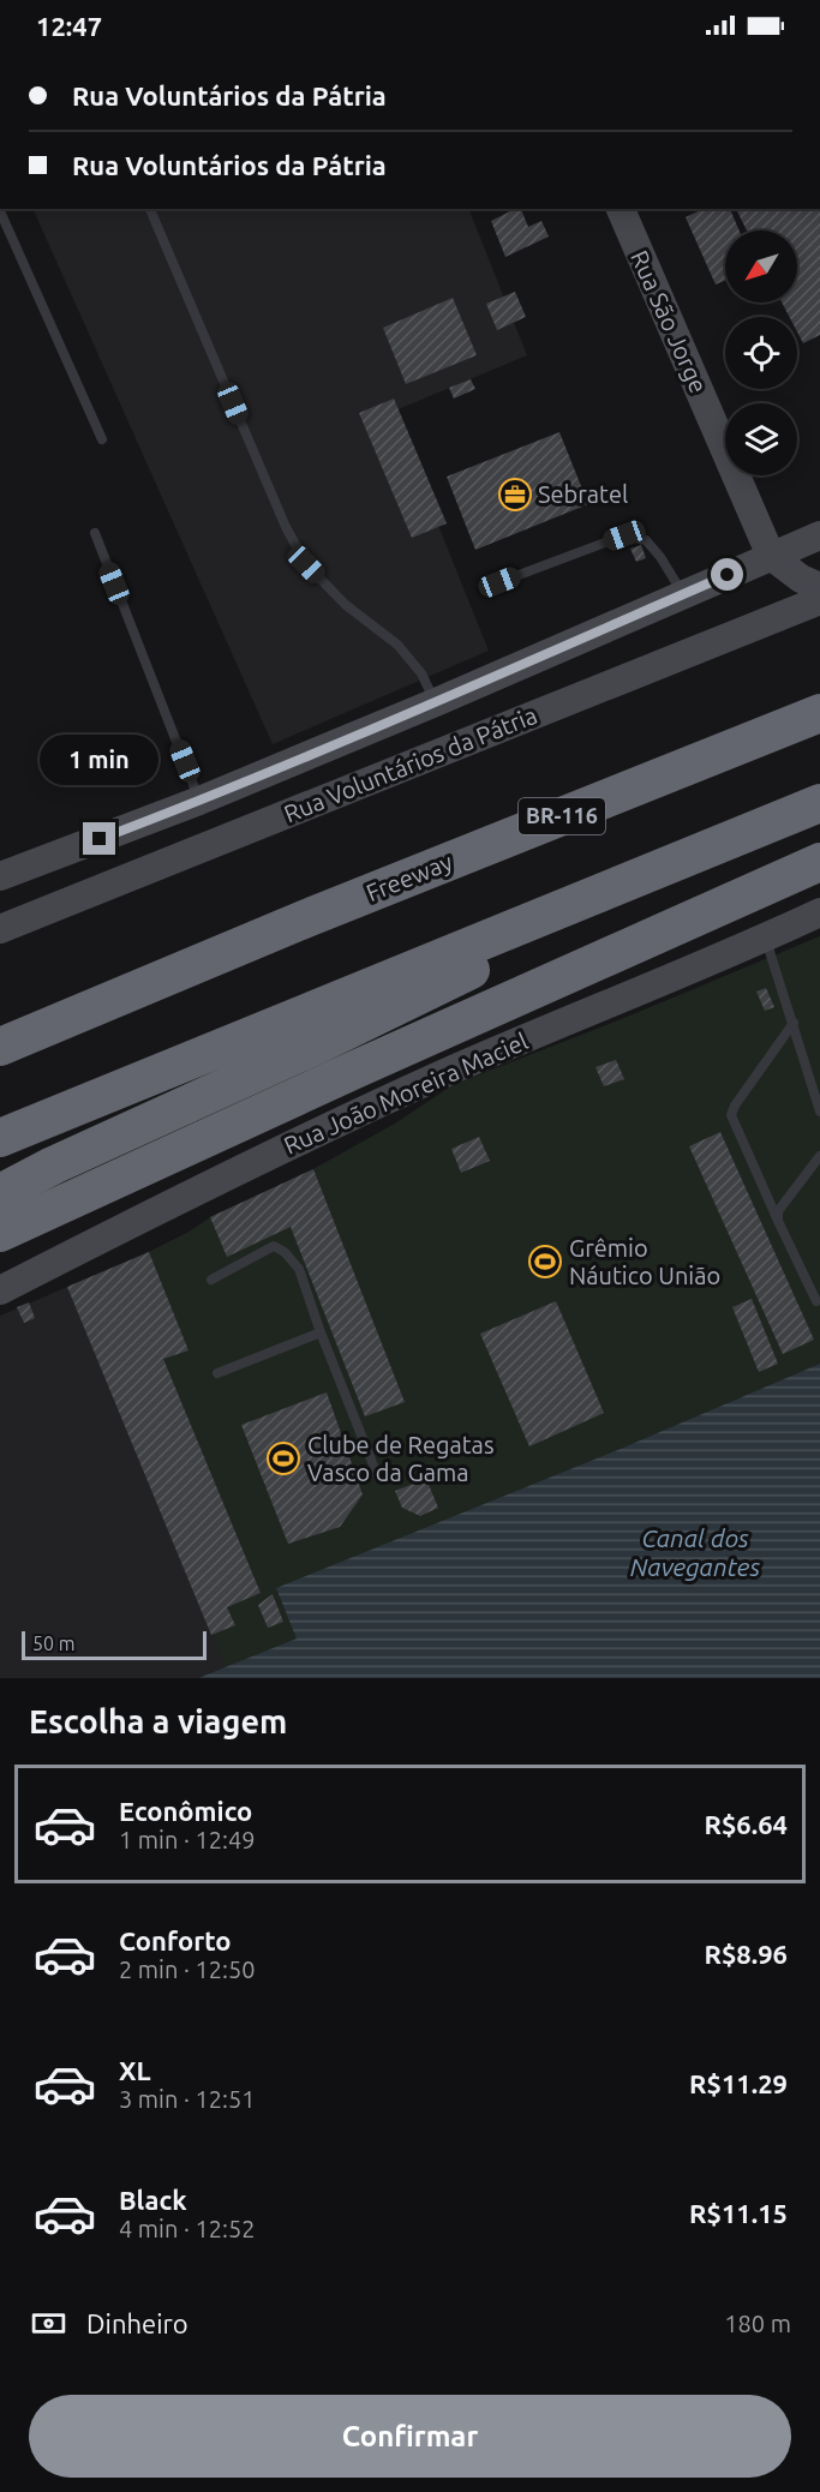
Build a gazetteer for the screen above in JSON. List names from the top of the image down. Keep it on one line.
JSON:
{"streets":{"highway":["BR-116","Freeway"],"main road":["Rua São Jorge","Rua Voluntários da Pátria","Rua João Moreira Maciel"]},"crossings":[["Rua São Jorge","Rua Voluntários da Pátria"]],"water":["Canal dos Navegantes"],"places":{"office":["Sebratel"],"sports":["Grêmio Náutico União","Clube de Regatas Vasco da Gama"]},"scale_bar":"50 m","north":"bottom left","page":{"status":"12:47","banner":["Rua Voluntários da Pátria","Rua Voluntários da Pátria"],"bubble":"1 min","scale":"50 m","heading":"Escolha a viagem","list":[{"name":"Econômico","note":"1 min · 12:49","value":"R$6.64"},{"name":"Conforto","note":"2 min · 12:50","value":"R$8.96"},{"name":"XL","note":"3 min · 12:51","value":"R$11.29"},{"name":"Black","note":"4 min · 12:52","value":"R$11.15"}],"pay":["Dinheiro","180 m"],"buttons":"Confirmar"}}
